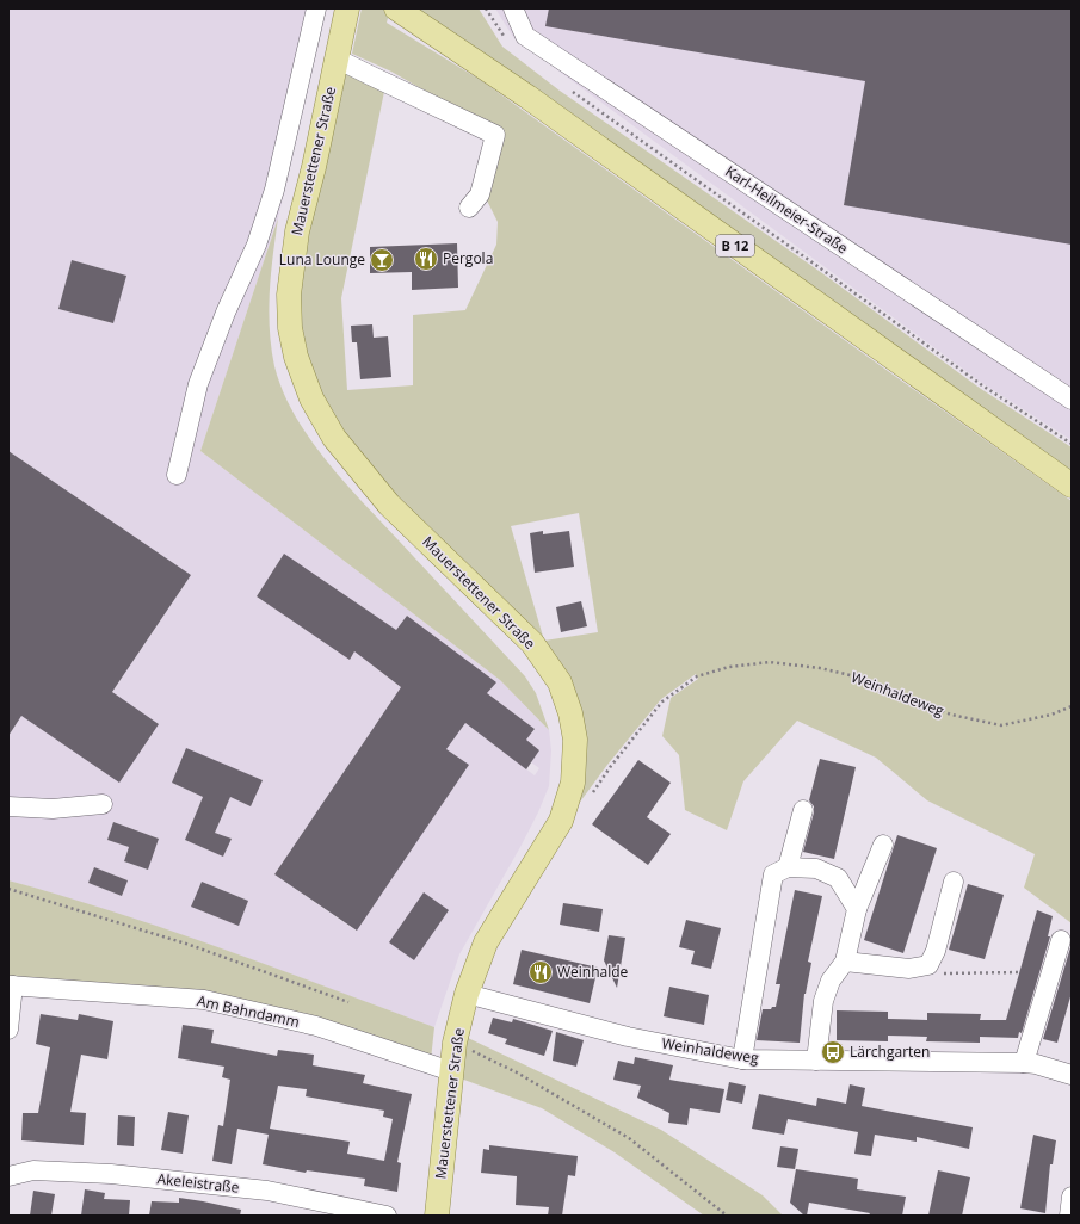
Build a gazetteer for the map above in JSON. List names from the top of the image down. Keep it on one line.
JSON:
{"streets":{"main road":["Mauerstettener Straße","B 12"],"street":["Karl-Heilmeier-Straße","Weinhaldeweg","Am Bahndamm","Akeleistraße"]},"crossings":[["Mauerstettener Straße","Weinhaldeweg"],["Mauerstettener Straße","Am Bahndamm"]],"places":{"restaurant":["Pergola","Weinhalde"],"bar":["Luna Lounge"],"bus stop":["Lärchgarten"]}}
